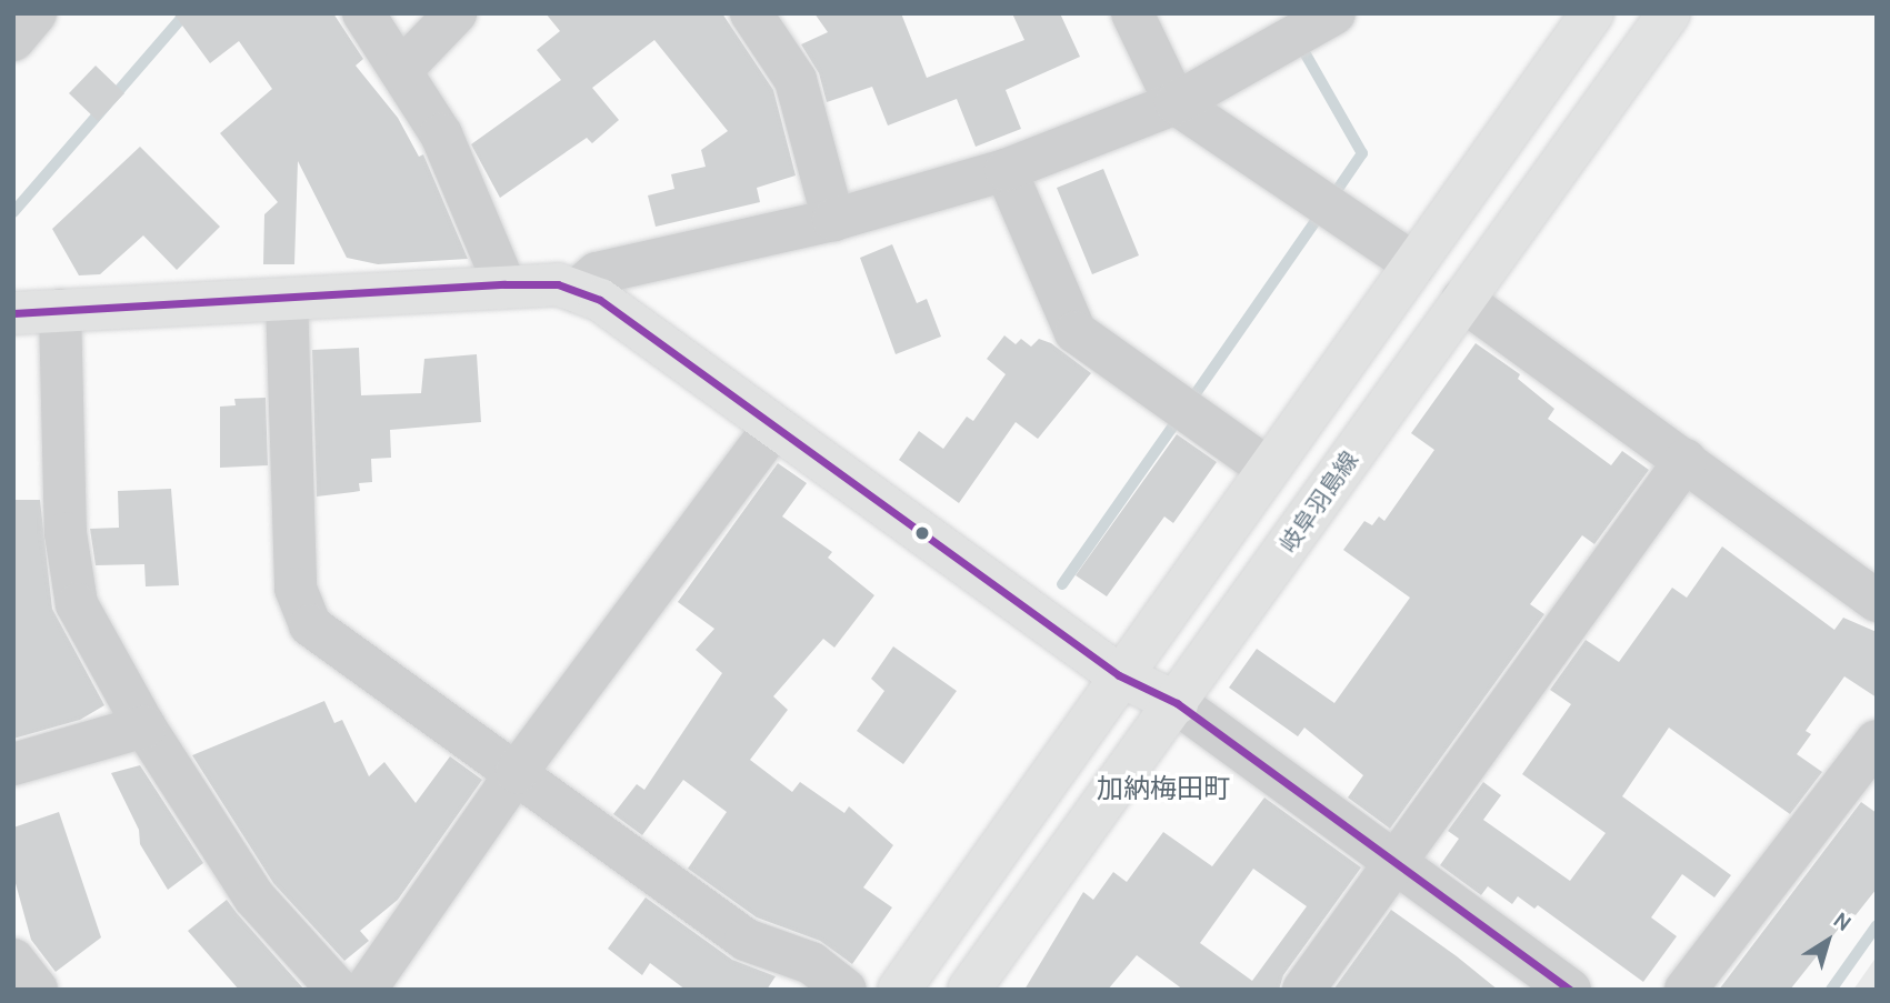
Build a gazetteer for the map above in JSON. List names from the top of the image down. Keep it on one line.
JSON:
{"streets":{"main road":["岐阜羽島線"]},"districts":["加納梅田町"],"north":"top right"}
